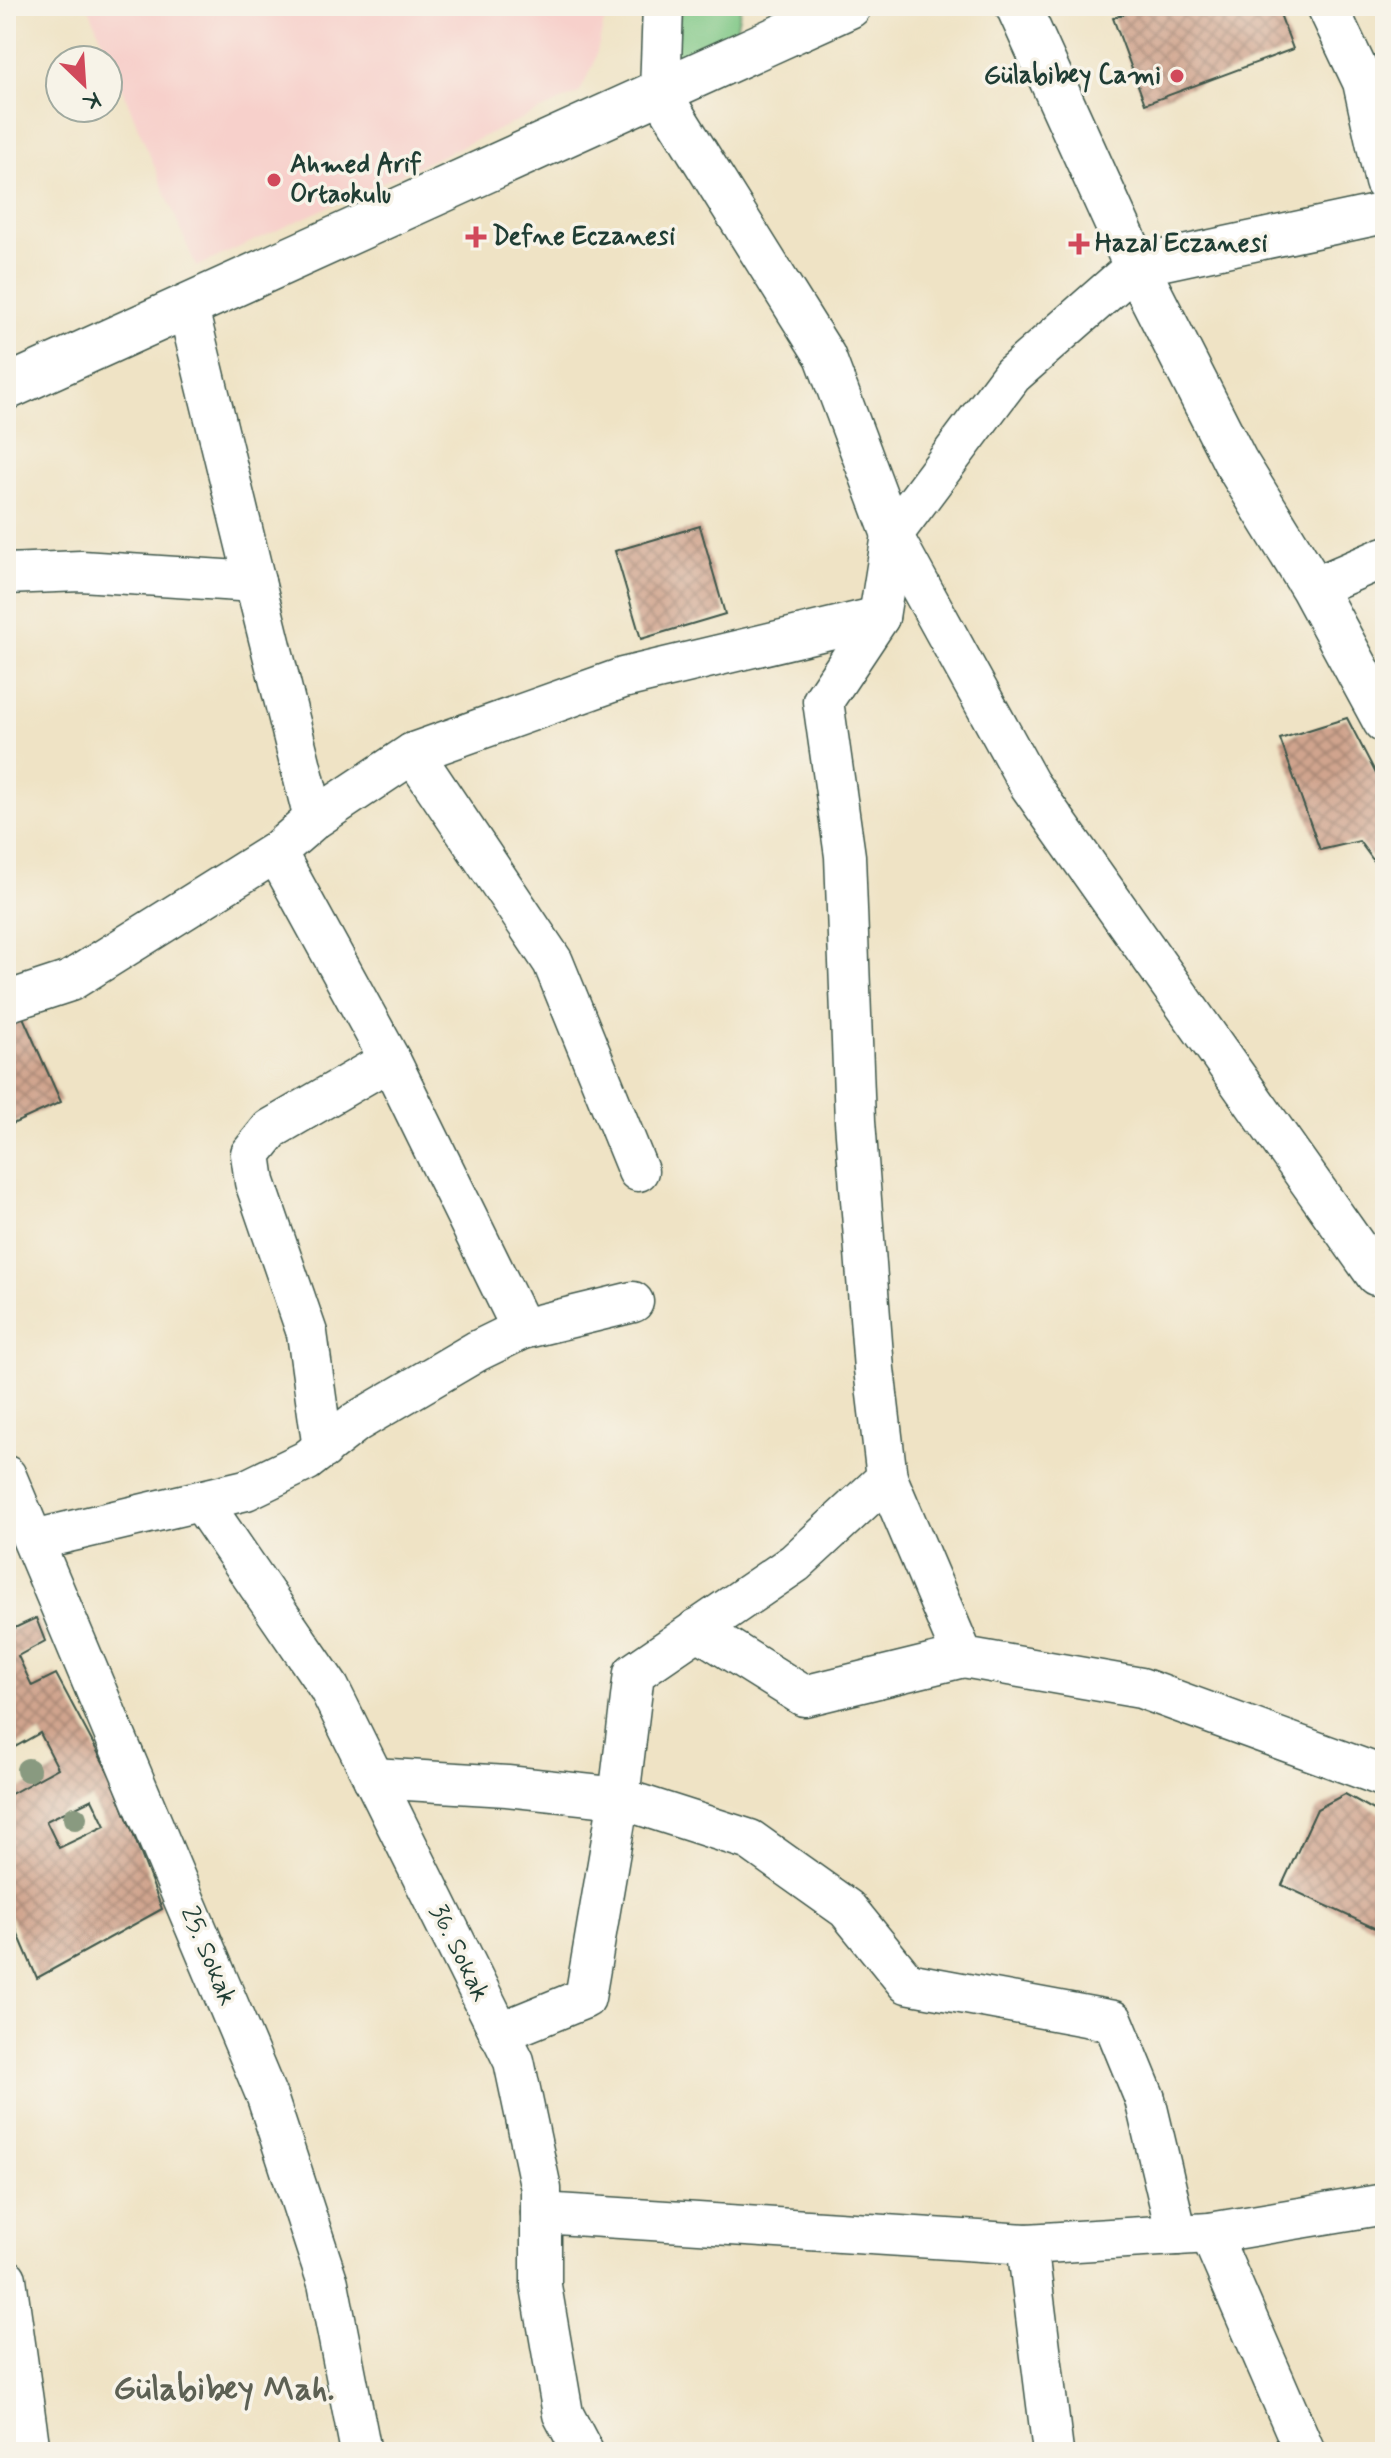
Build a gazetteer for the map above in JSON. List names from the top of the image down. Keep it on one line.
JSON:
{"streets":{"street":["36. Sokak","25. Sokak"]},"districts":["Gülabibey Mah."],"places":{"other":["Gülabibey Cami","Ahmed Arif Ortaokulu"],"health":["Defne Eczanesi","Hazal Eczanesi"]},"north":"bottom right"}
